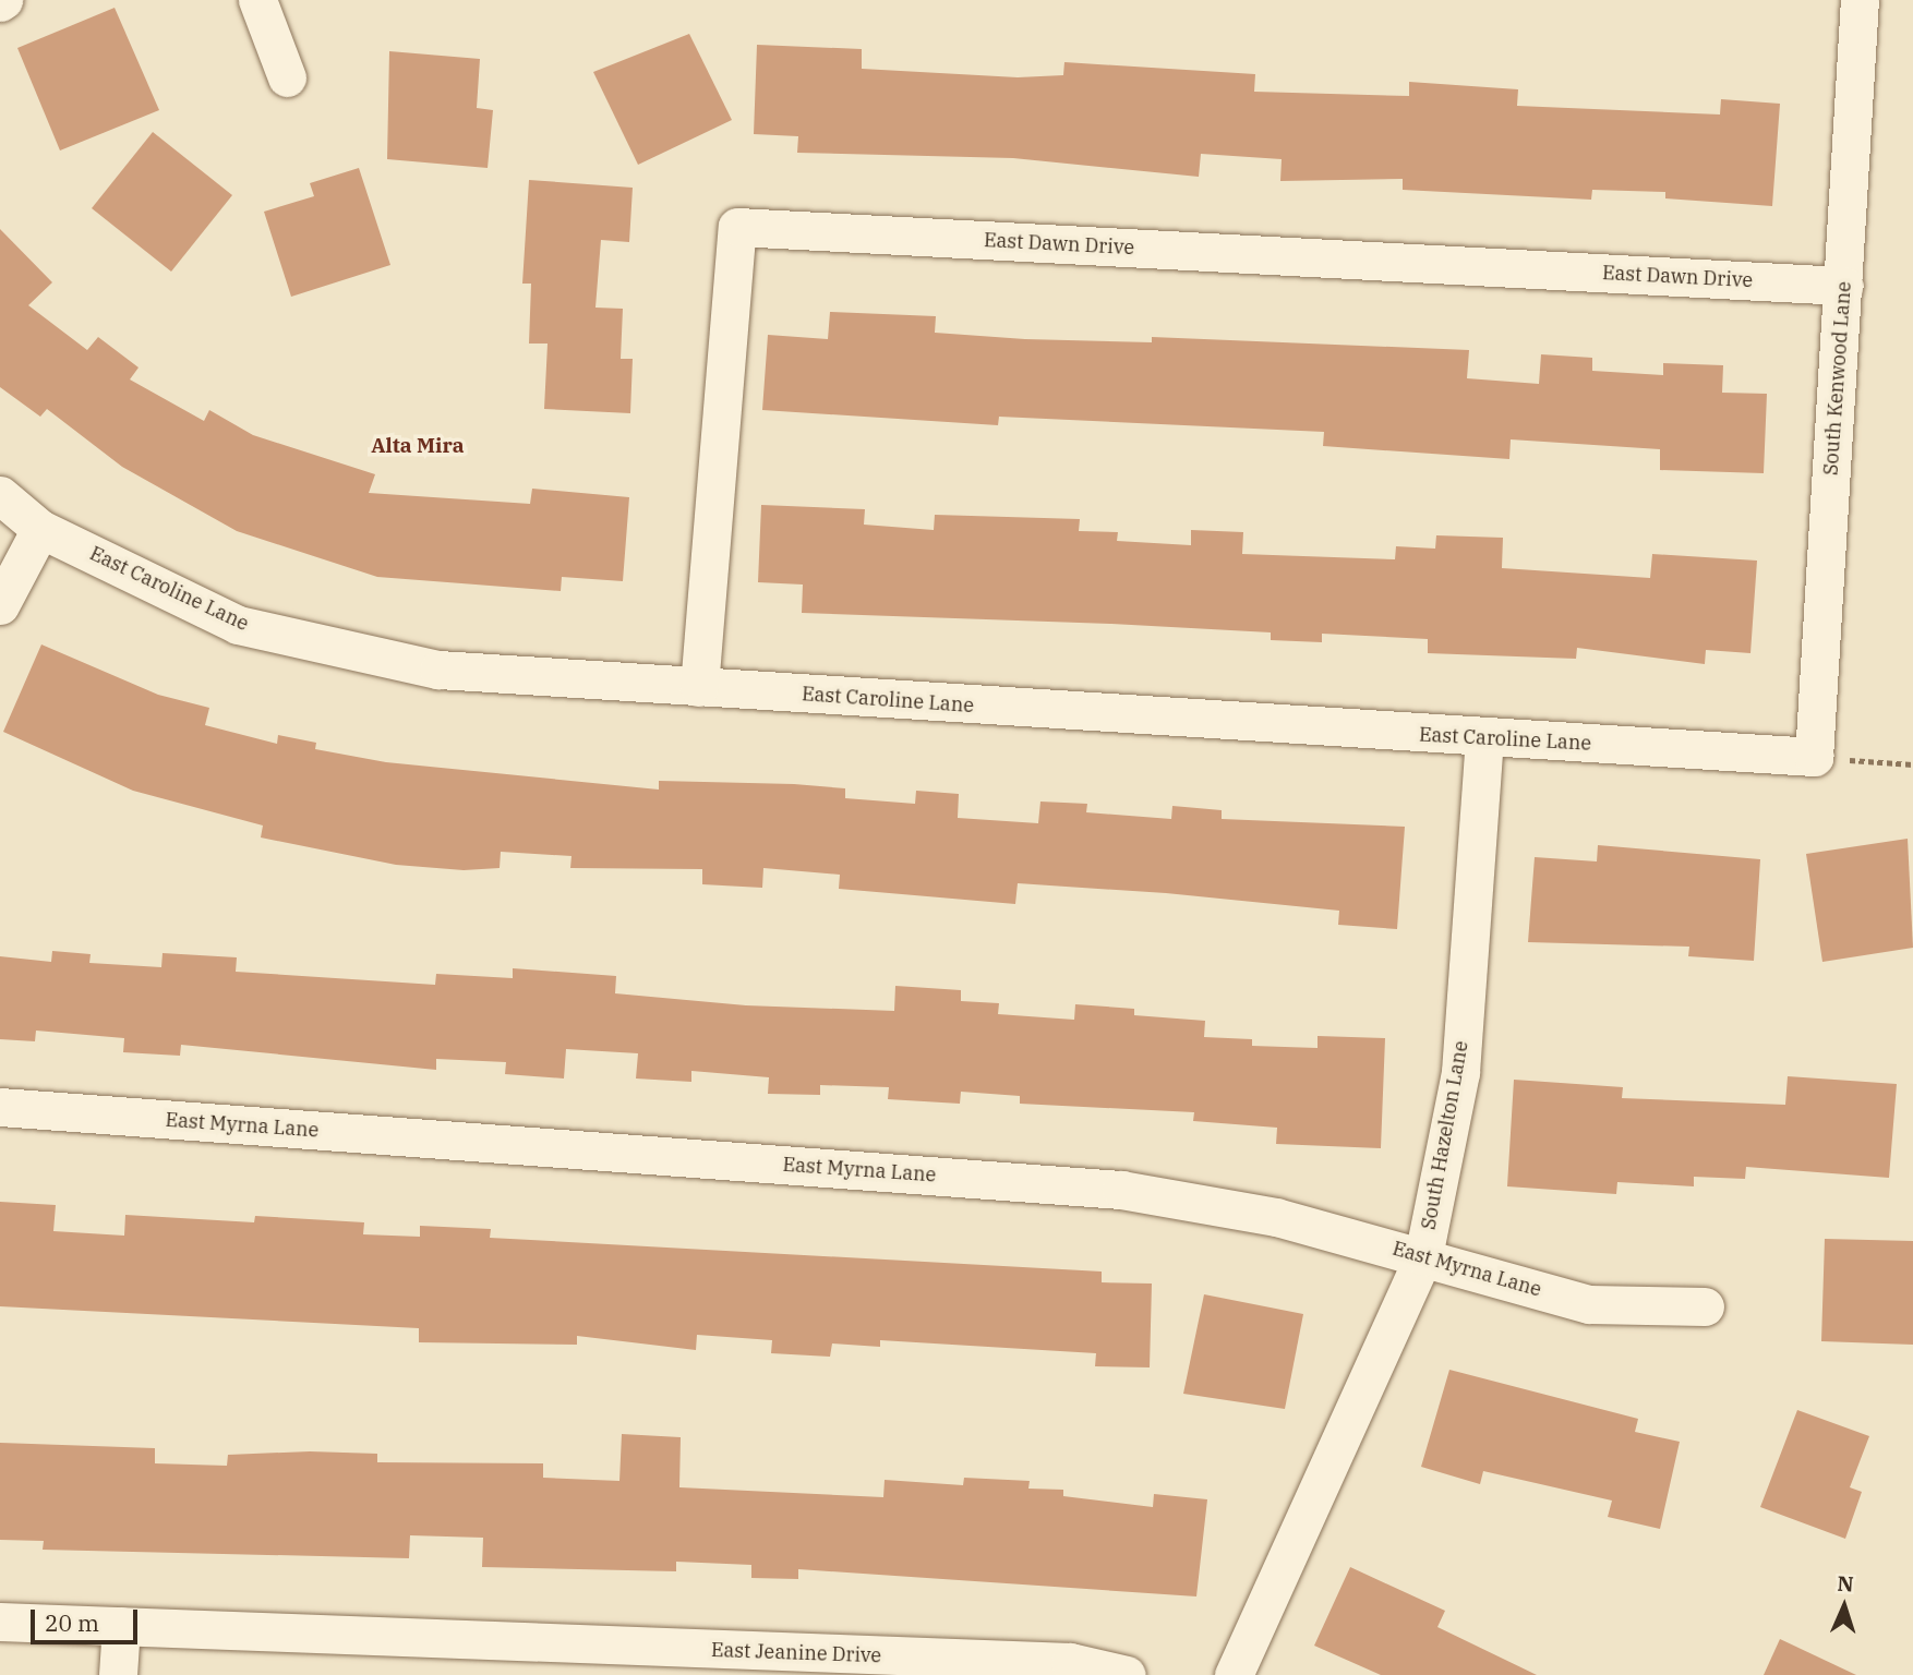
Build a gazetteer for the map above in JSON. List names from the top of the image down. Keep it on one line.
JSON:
{"streets":{"street":["East Dawn Drive","South Kenwood Lane","East Caroline Lane","East Myrna Lane","South Hazelton Lane","East Jeanine Drive"]},"crossings":[["East Dawn Drive","South Kenwood Lane"],["East Dawn Drive","East Caroline Lane"],["South Kenwood Lane","East Caroline Lane"],["East Caroline Lane","South Hazelton Lane"],["East Myrna Lane","South Hazelton Lane"]],"districts":["Alta Mira"],"scale_bar":"20 m","north":"top"}
